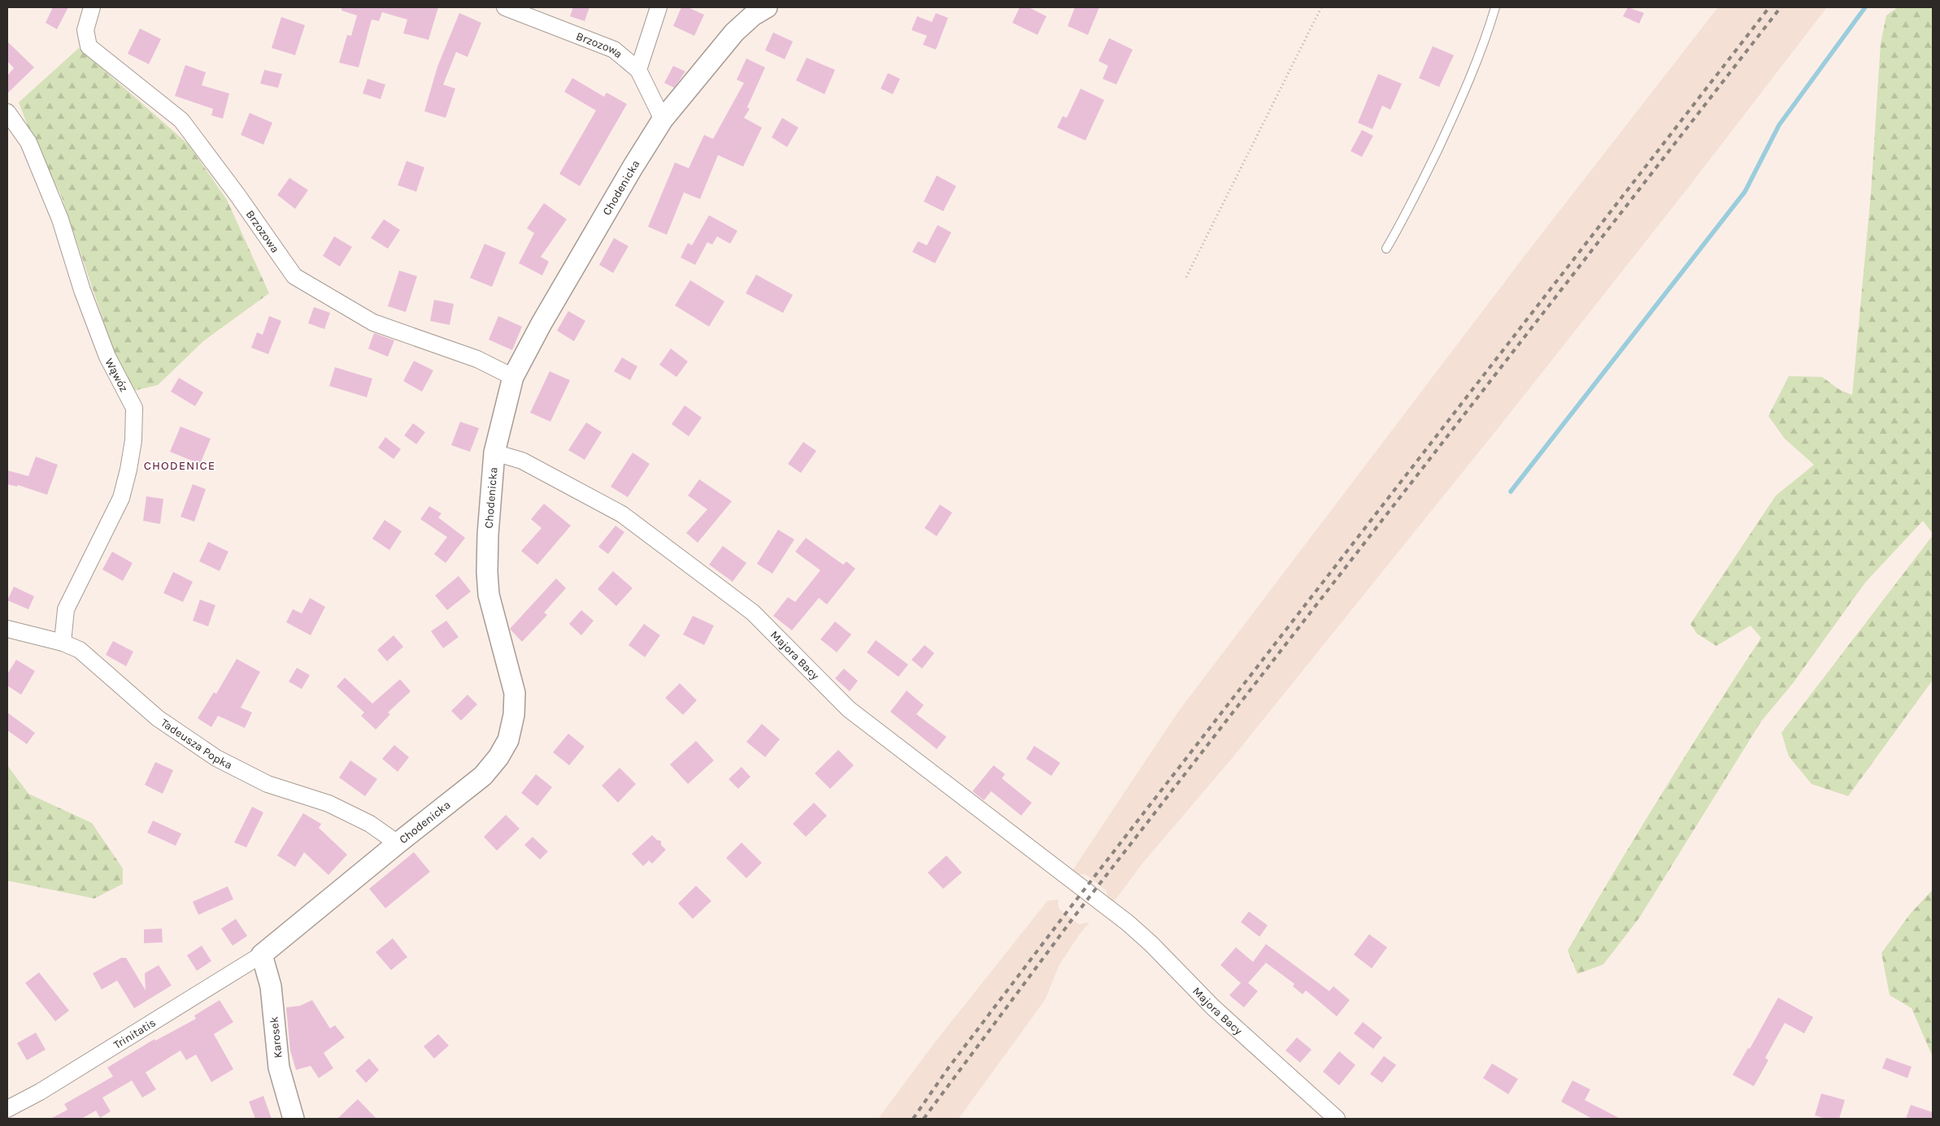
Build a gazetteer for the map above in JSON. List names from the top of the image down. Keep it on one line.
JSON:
{"streets":{"street":["Brzozowa","Chodenicka","Wąwóz","Majora Bacy","Tadeusza Popka","Trinitatis","Karosek"]},"crossings":[["Brzozowa","Chodenicka"],["Chodenicka","Majora Bacy"],["Chodenicka","Tadeusza Popka"],["Chodenicka","Trinitatis"],["Chodenicka","Karosek"],["Wąwóz","Tadeusza Popka"],["Trinitatis","Karosek"]],"districts":["CHODENICE"]}
